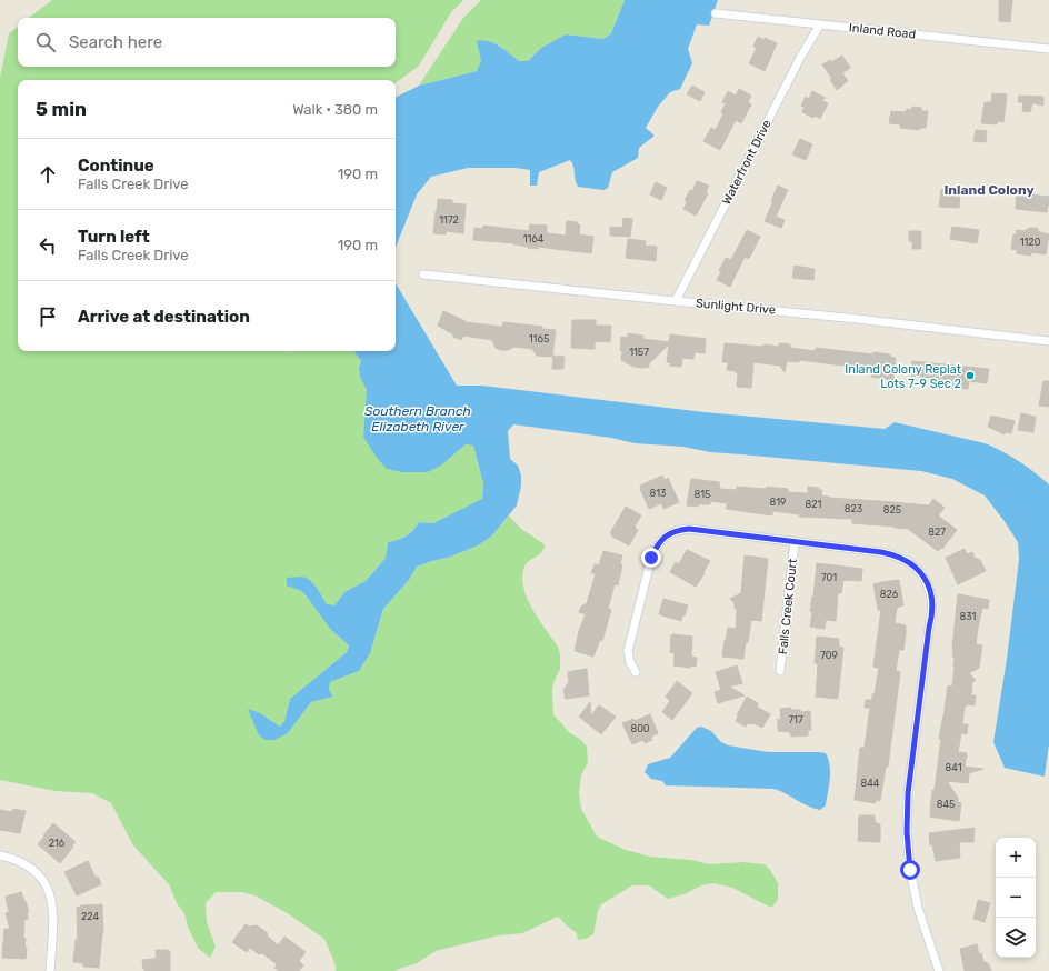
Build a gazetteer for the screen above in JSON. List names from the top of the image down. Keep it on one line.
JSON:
{"streets":{"street":["Inland Road","Waterfront Drive","Sunlight Drive","Falls Creek Court"]},"crossings":[["Inland Road","Waterfront Drive"],["Waterfront Drive","Sunlight Drive"]],"districts":["Inland Colony"],"water":["Southern Branch Elizabeth River"],"places":["Inland Colony Replat Lots 7-9 Sec 2"],"house_numbers":["1172","1164","1120","1165","1157","813","815","819","821","823","825","827","701","826","831","709","717","800","841","844","845","216","224"],"page":{"search":"Search here","heading":["5 min","Walk · 380 m"],"list":[["Continue","Falls Creek Drive","190 m"],["Turn left","Falls Creek Drive","190 m"],"Arrive at destination"],"map_buttons":["+","−"]}}
